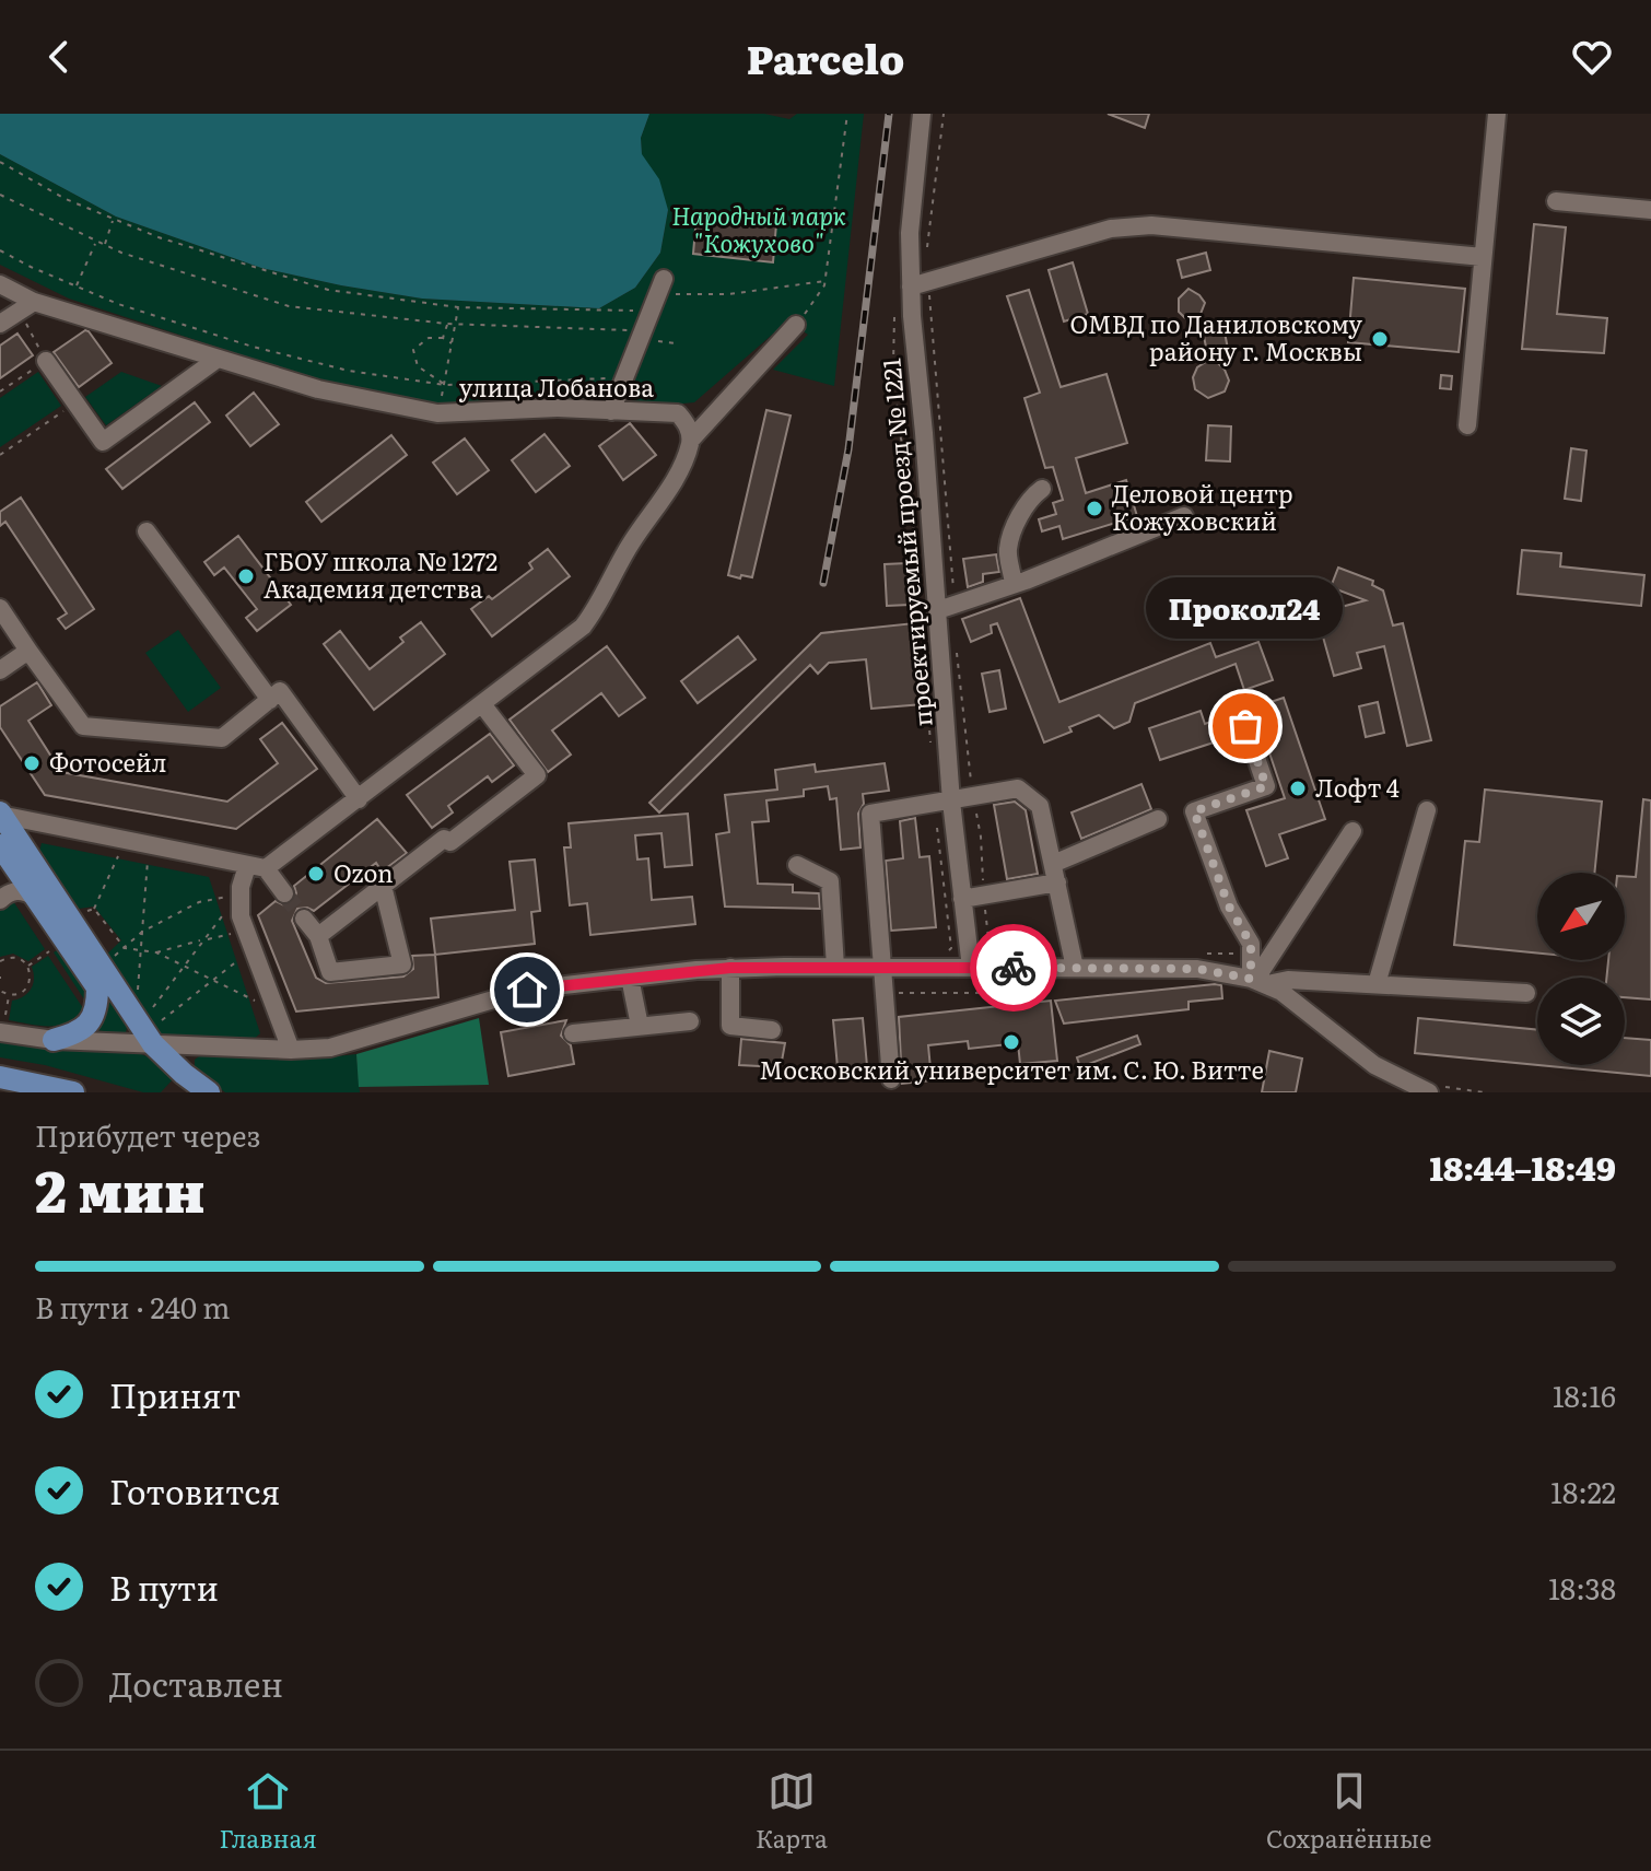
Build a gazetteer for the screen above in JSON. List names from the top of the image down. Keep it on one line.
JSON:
{"streets":{"street":["улица Лобанова","проектируемый проезд № 1221"]},"parks":["Народный парк \"Кожухово\""],"places":["ОМВД по Даниловскому району г. Москвы","Деловой центр Кожуховский","ГБОУ школа № 1272 Академия детства","Прокол24","Фотосейл","Лофт 4","Ozon","Московский университет им. С. Ю. Витте"],"north":"bottom left","page":{"header":"Parcelo","bubble":"Прокол24","heading":["2 мин","Прибудет через","18:44–18:49"],"bar":"В пути · 240 m","list":[["Принят","18:16"],["Готовится","18:22"],["В пути","18:38"],"Доставлен"],"tabs":["Главная","Карта","Сохранённые"]}}
